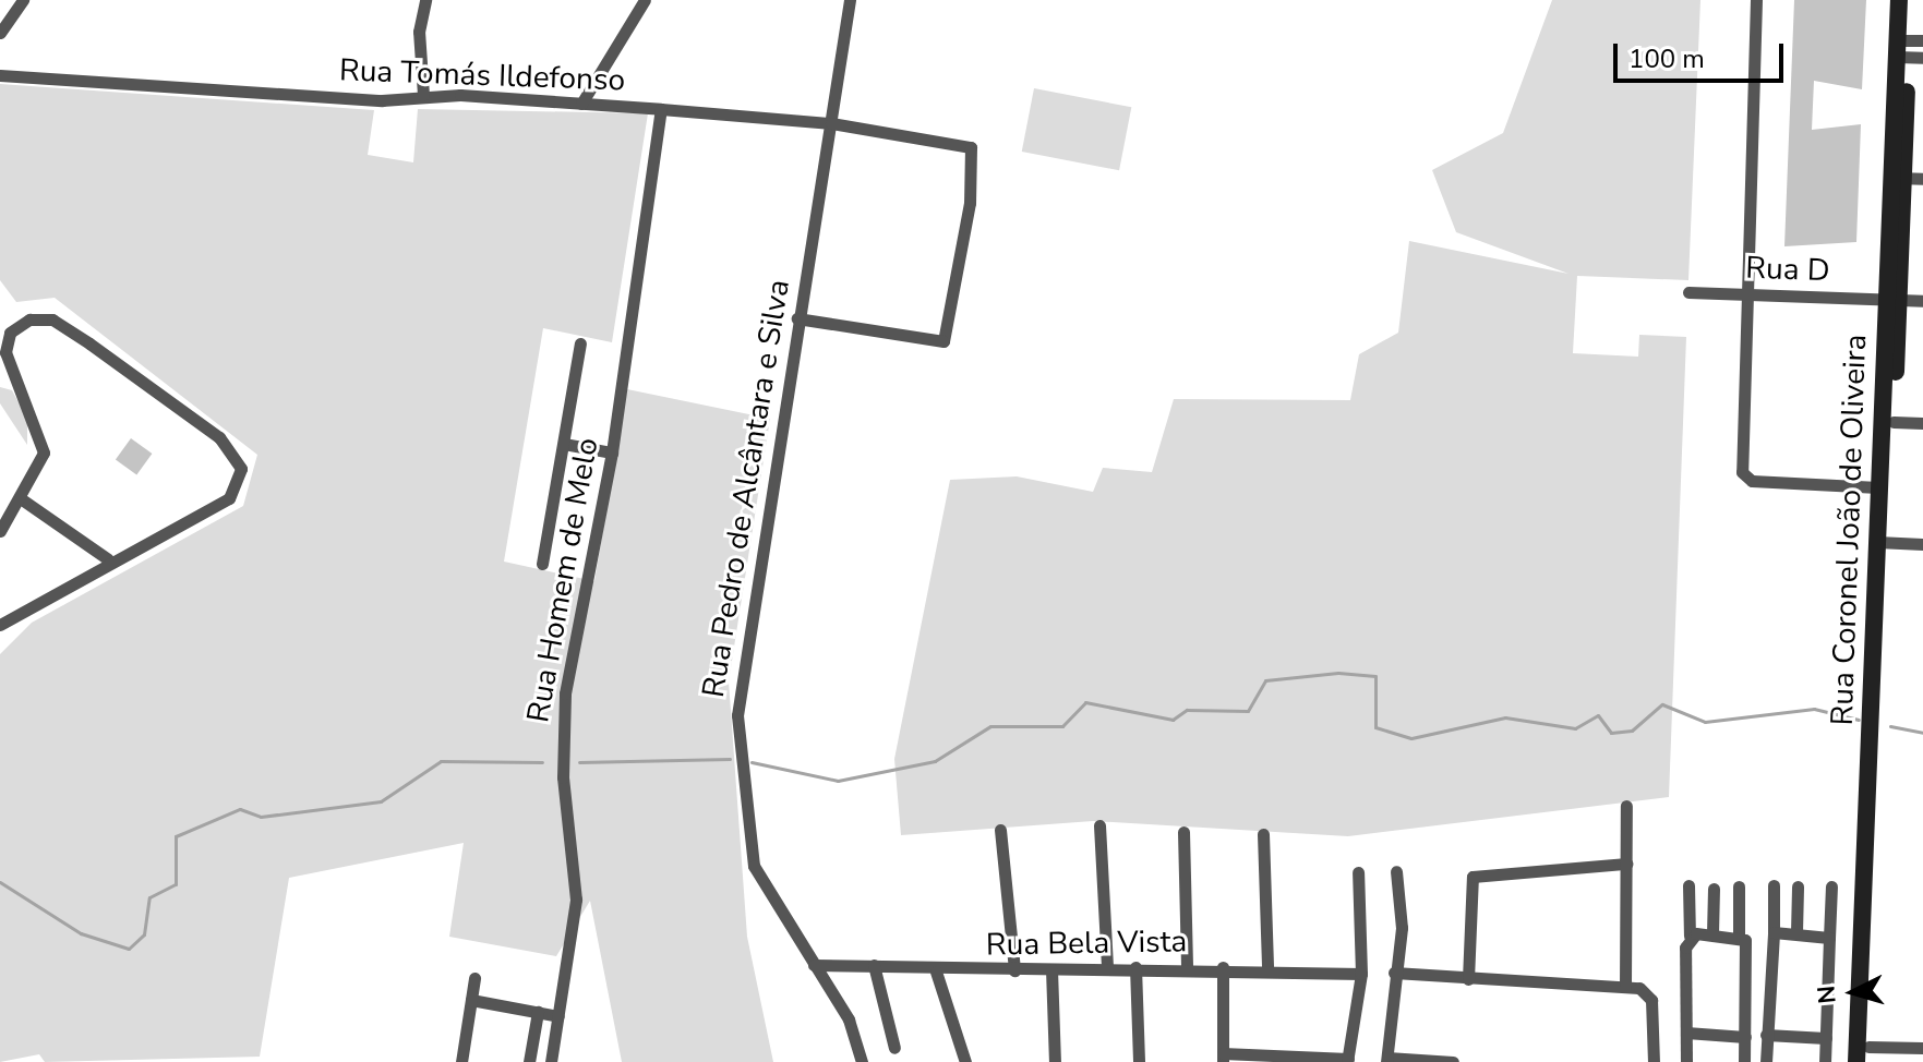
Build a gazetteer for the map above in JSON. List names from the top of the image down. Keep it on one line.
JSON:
{"streets":{"street":["Rua Tomás Ildefonso","Rua D","Rua Pedro de Alcântara e Silva","Rua Coronel João de Oliveira","Rua Homem de Melo","Rua Bela Vista"]},"crossings":[["Rua Tomás Ildefonso","Rua Pedro de Alcântara e Silva"],["Rua Tomás Ildefonso","Rua Homem de Melo"],["Rua D","Rua Coronel João de Oliveira"],["Rua Pedro de Alcântara e Silva","Rua Bela Vista"]],"scale_bar":"100 m","north":"left"}
